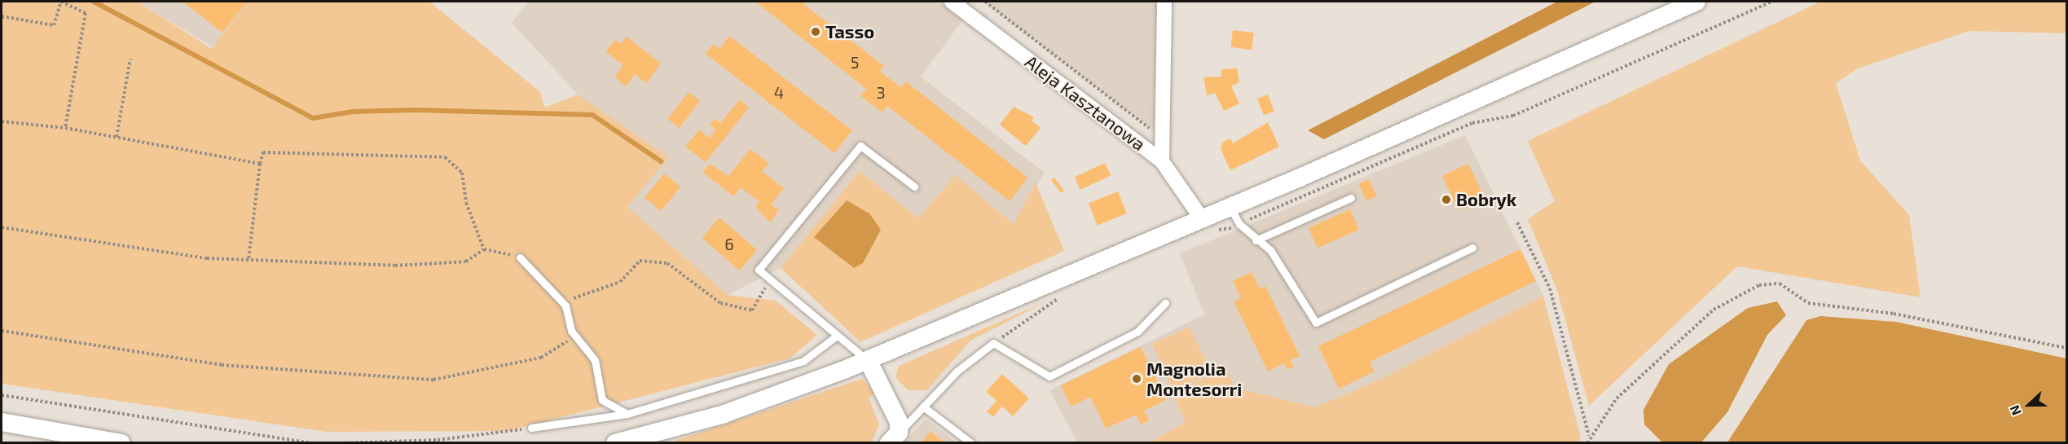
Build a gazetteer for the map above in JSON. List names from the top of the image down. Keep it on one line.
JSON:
{"streets":{"street":["Aleja Kasztanowa"]},"places":["Tasso","Bobryk","Magnolia Montesorri"],"house_numbers":["5","4","3","6"],"north":"left"}
